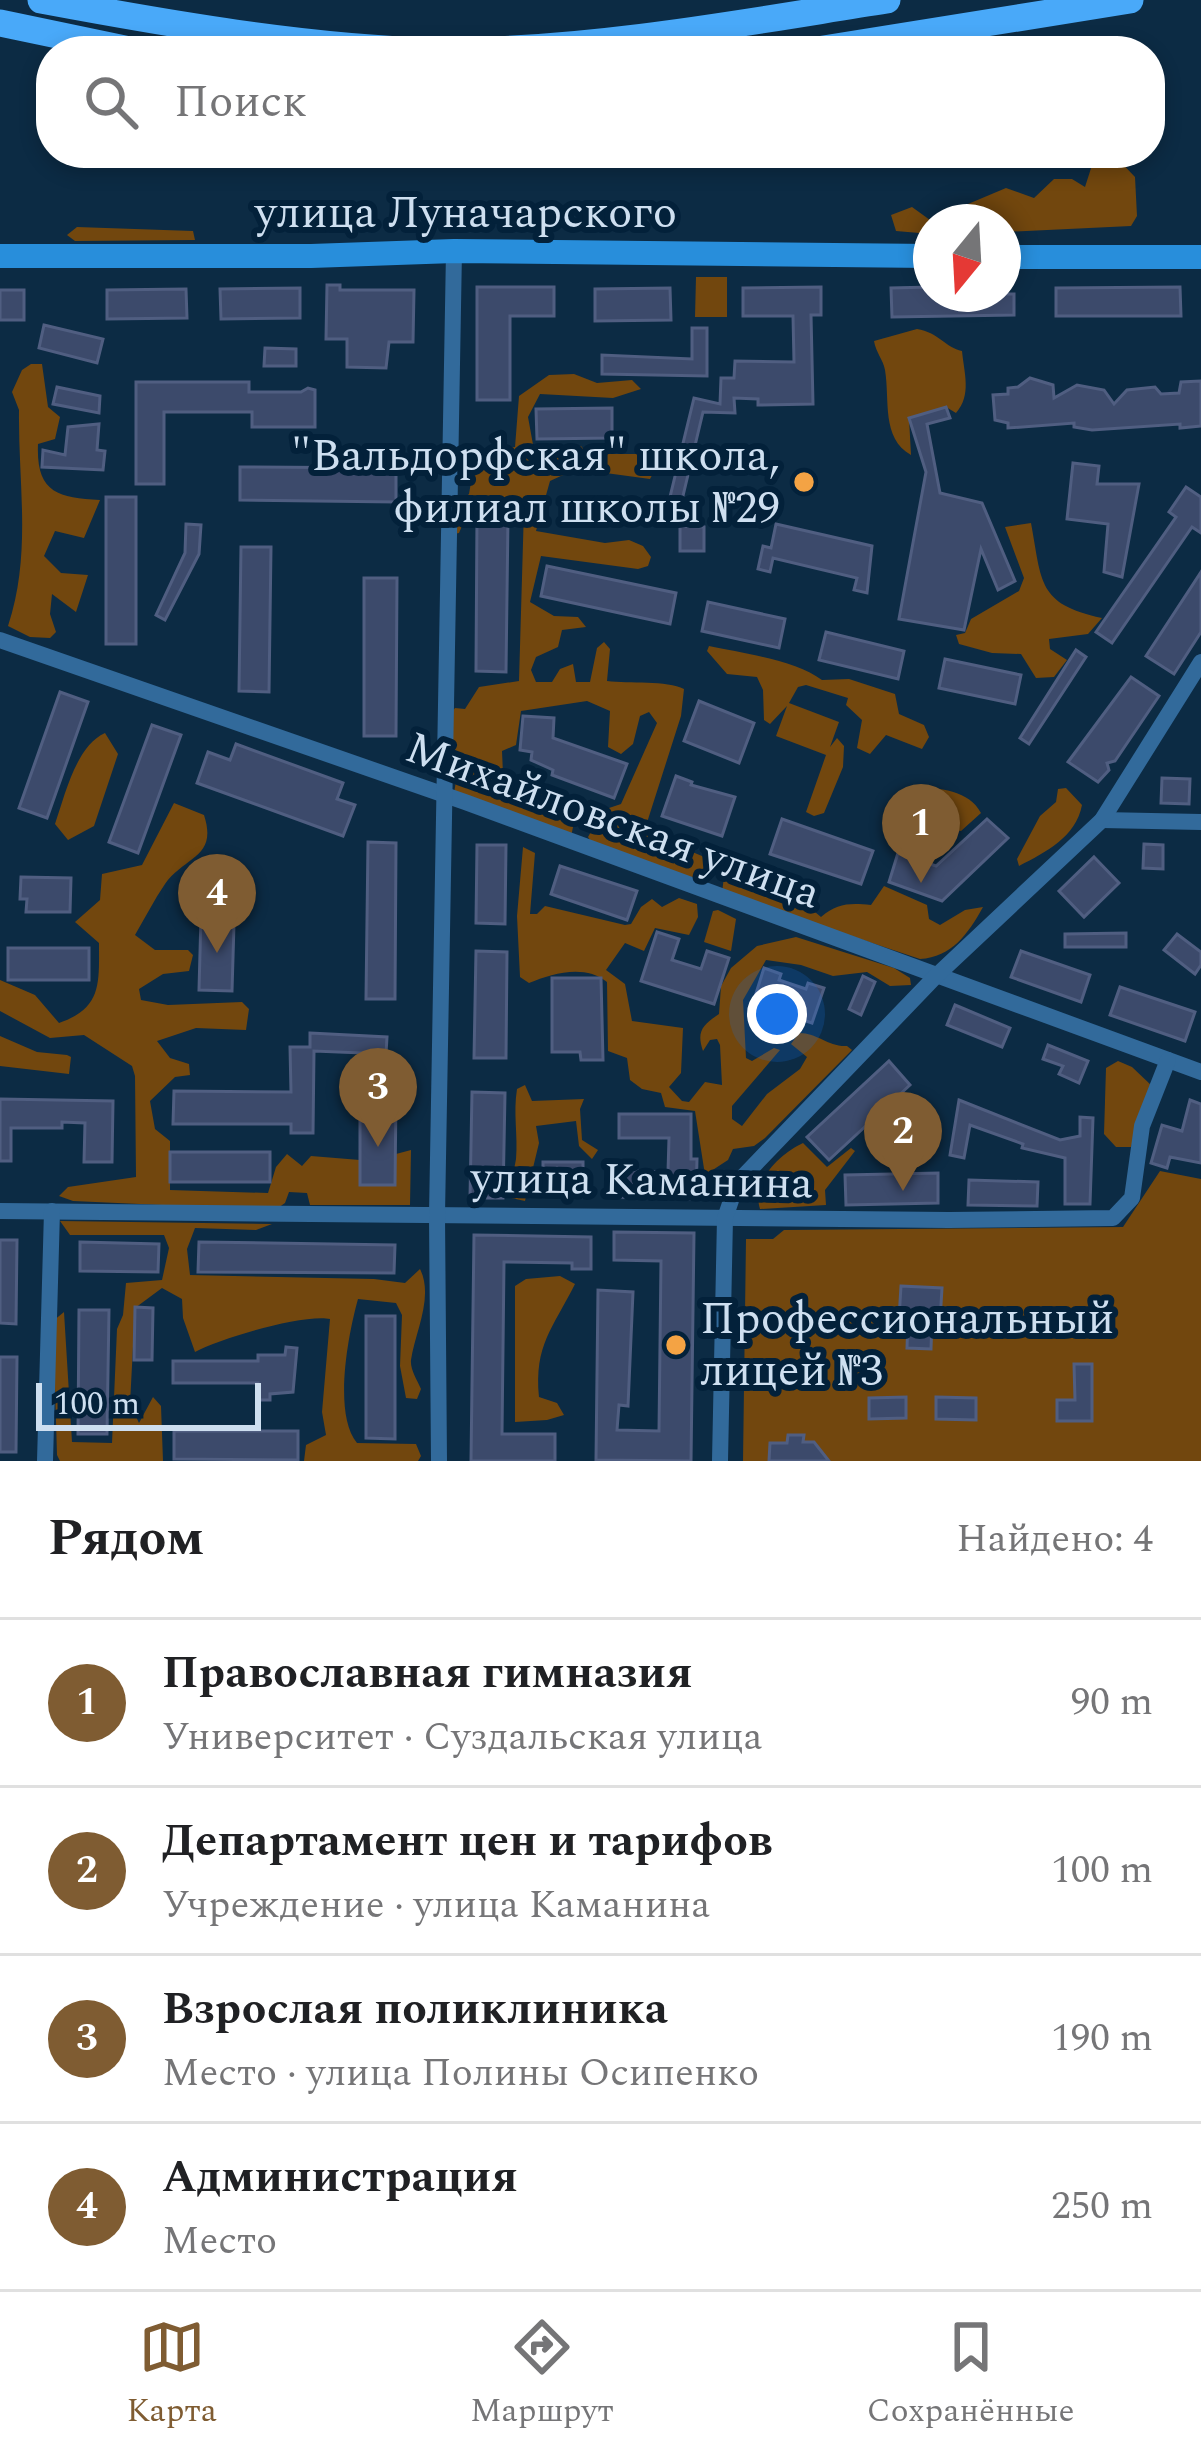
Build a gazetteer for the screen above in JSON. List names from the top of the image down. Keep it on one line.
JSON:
{"streets":{"main road":["улица Луначарского"],"street":["Михайловская улица","улица Каманина"]},"crossings":[["Михайловская улица","улица Каманина"]],"places":["\"Вальдорфская\" школа, филиал школы №29","Профессиональный лицей №3"],"scale_bar":"100 m","north":"bottom","page":{"search":"Поиск","pins":["1","4","3","2"],"scale":"100 m","heading":["Рядом","Найдено: 4"],"list":[{"mark":"1","name":"Православная гимназия","note":"Университет · Суздальская улица","value":"90 m"},{"mark":"2","name":"Департамент цен и тарифов","note":"Учреждение · улица Каманина","value":"100 m"},{"mark":"3","name":"Взрослая поликлиника","note":"Место · улица Полины Осипенко","value":"190 m"},{"mark":"4","name":"Администрация","note":"Место","value":"250 m"}],"nav":["Карта","Маршрут","Сохранённые"]}}
